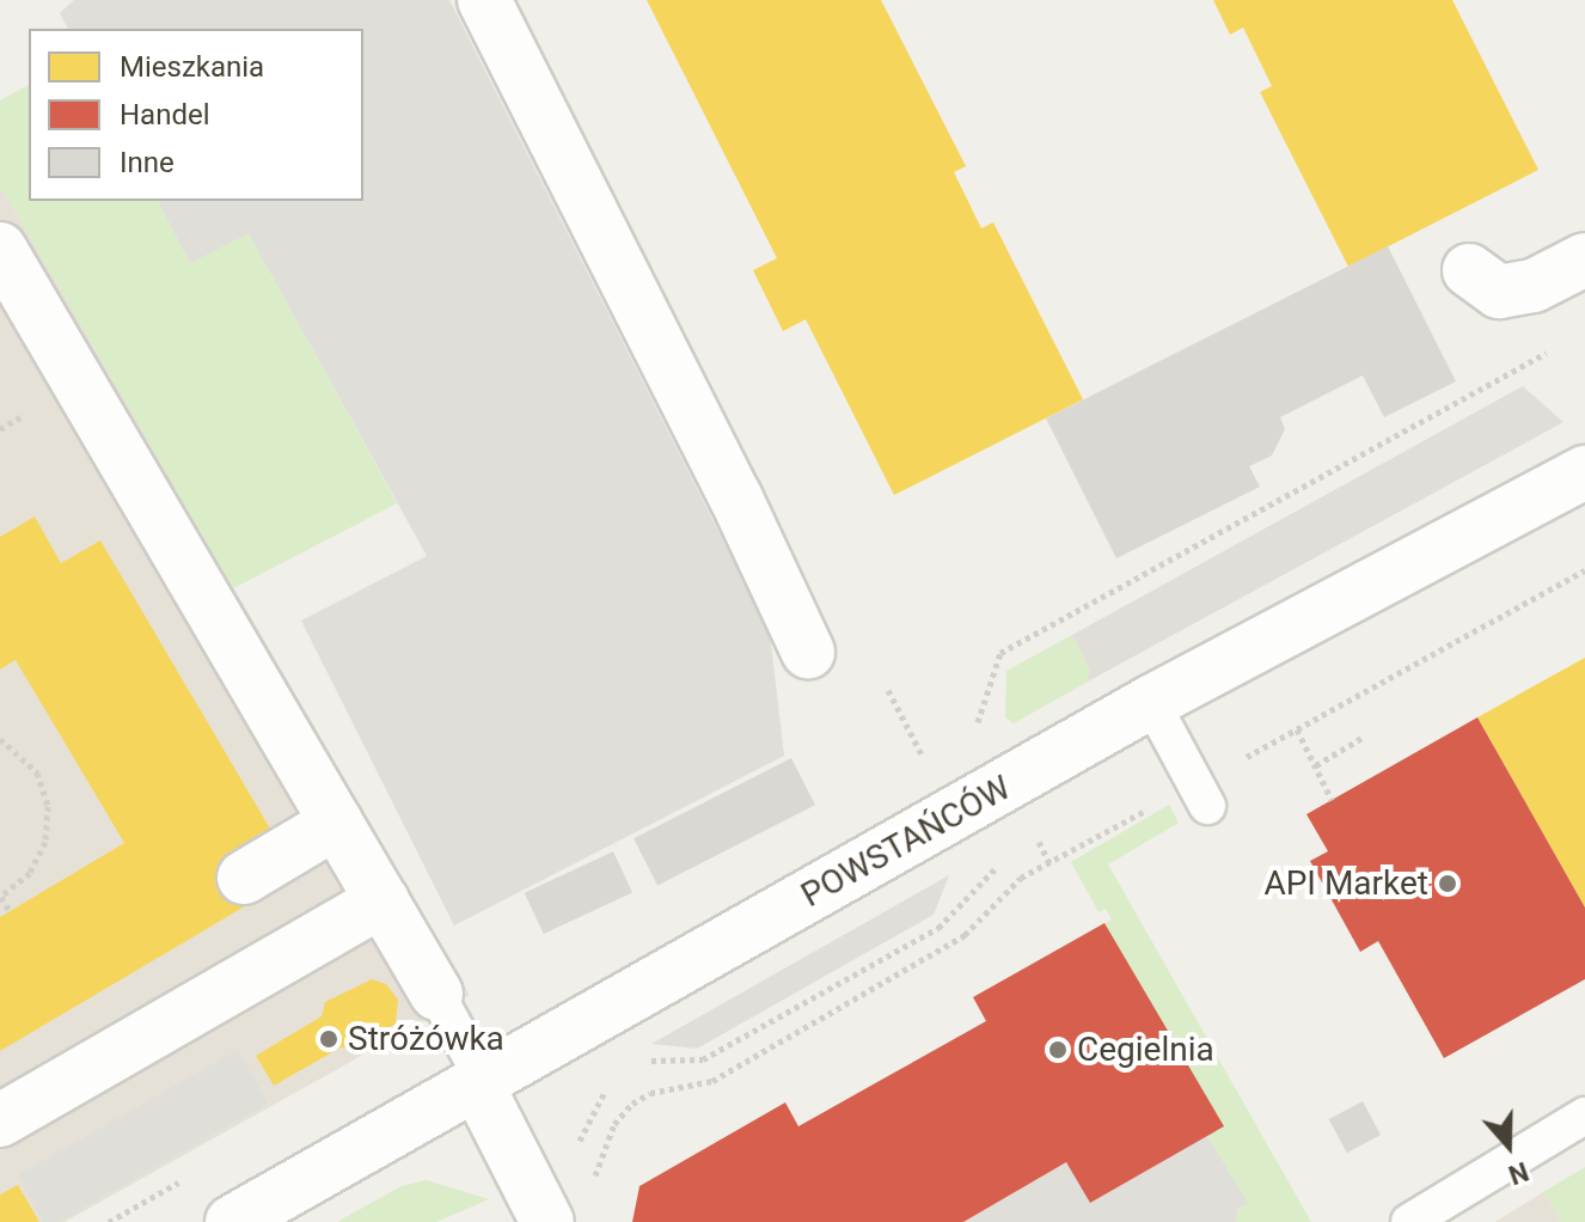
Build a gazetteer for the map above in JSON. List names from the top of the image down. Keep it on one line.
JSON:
{"streets":{"street":["POWSTAŃCÓW"]},"places":["API Market","Stróżówka","Cegielnia"],"legend":["Mieszkania","Handel","Inne"],"north":"bottom"}
